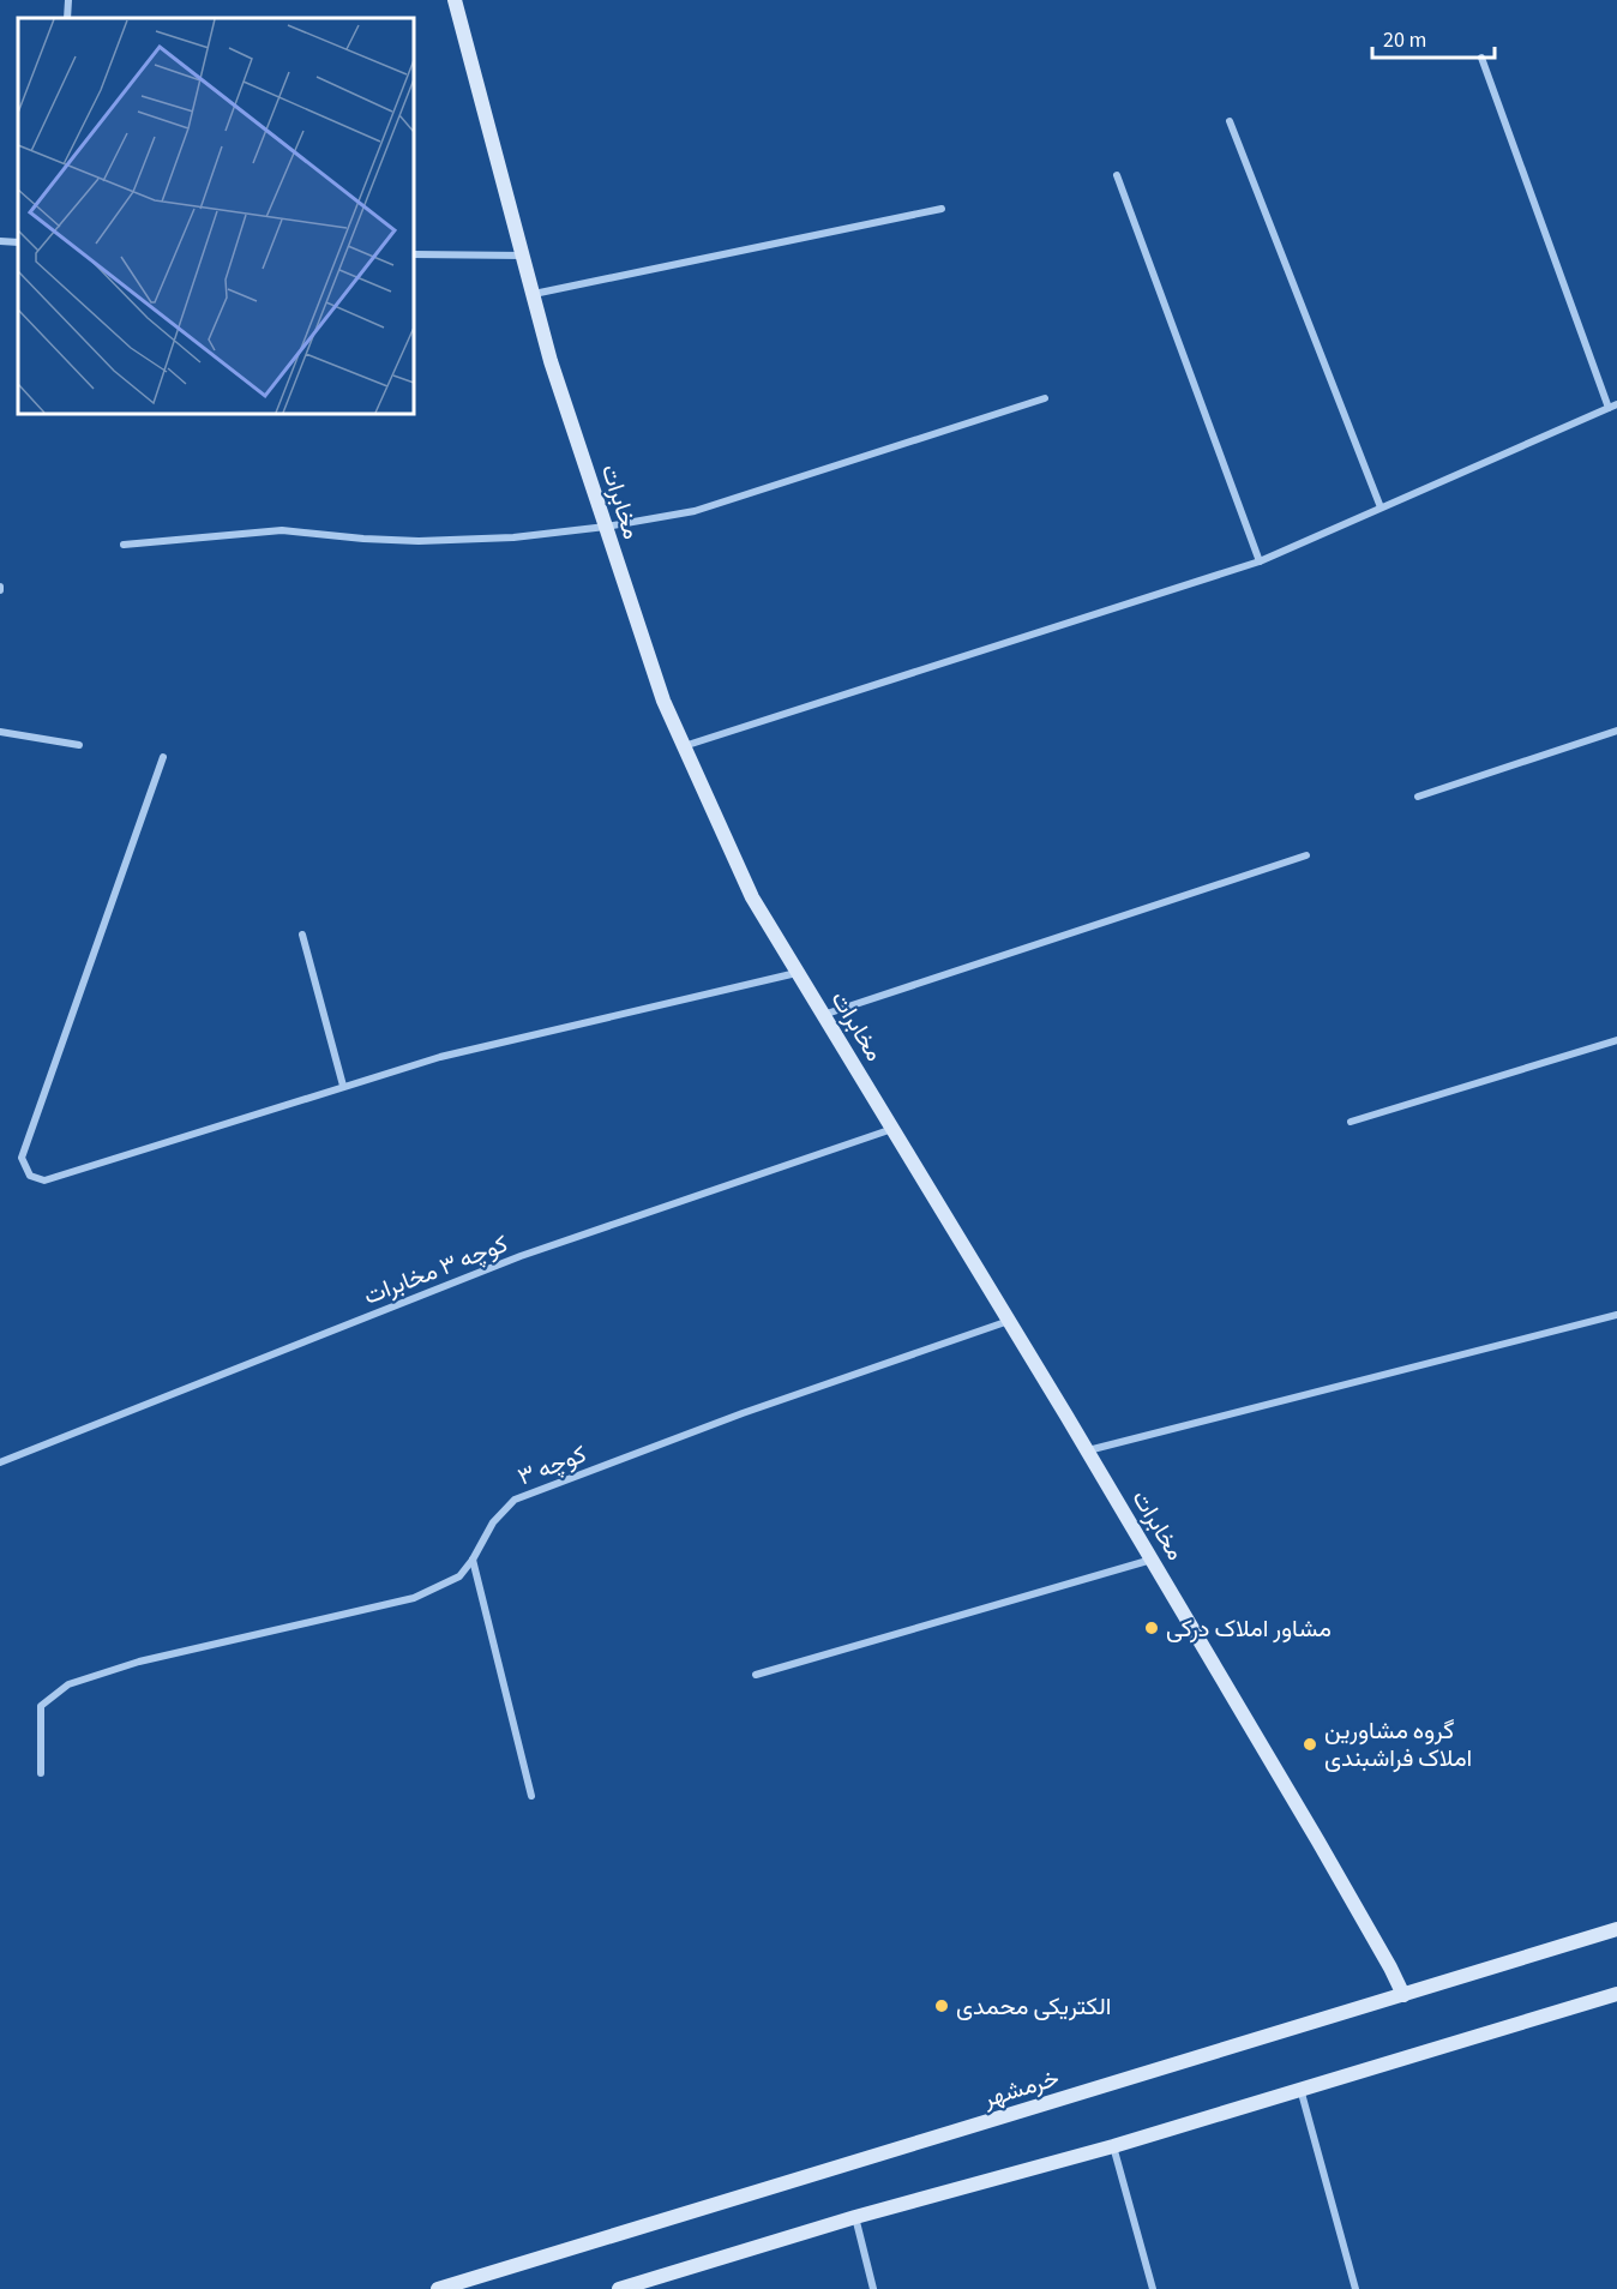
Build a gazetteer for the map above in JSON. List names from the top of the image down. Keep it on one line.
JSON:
{"streets":{"main road":["مخابرات","خرمشهر"],"street":["کوچه ۳ مخابرات","کوچه ۳"]},"crossings":[["مخابرات","کوچه ۳ مخابرات"],["مخابرات","کوچه ۳"],["مخابرات","خرمشهر"]],"places":["مشاور املاک درکی","گروه مشاورین املاک فراشبندی","الکتریکی محمدی"],"scale_bar":"20 m"}
